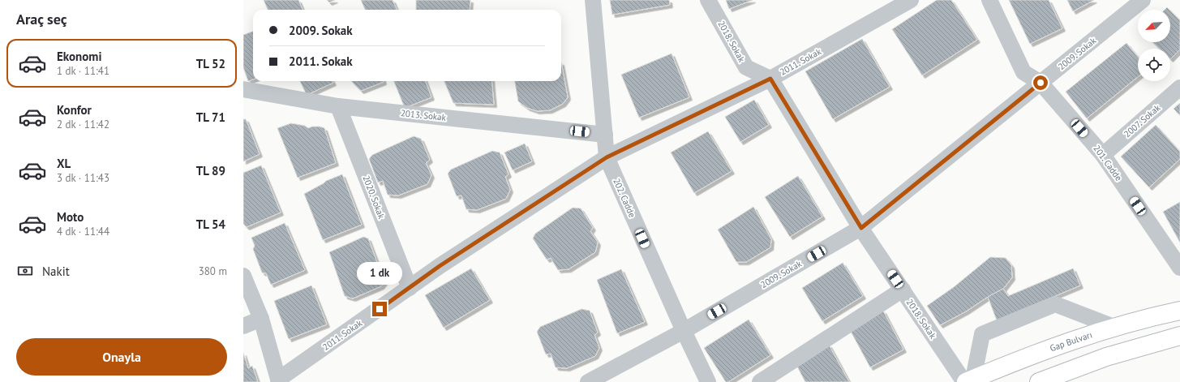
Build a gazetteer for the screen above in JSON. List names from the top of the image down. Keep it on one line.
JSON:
{"streets":{"highway":["Gap Bulvarı"],"street":["2018. Sokak","2009. Sokak","2011. Sokak","2013. Sokak","2007. Sokak","201. Cadde","2020. Sokak","202. Cadde"]},"crossings":[["2018. Sokak","2009. Sokak"],["2018. Sokak","2011. Sokak"],["2018. Sokak","Gap Bulvarı"],["2009. Sokak","201. Cadde"],["2009. Sokak","202. Cadde"],["2011. Sokak","2020. Sokak"],["2011. Sokak","202. Cadde"],["2013. Sokak","2020. Sokak"],["2013. Sokak","202. Cadde"],["2007. Sokak","201. Cadde"]],"north":"bottom left","page":{"heading":"Araç seç","banner":["2009. Sokak","2011. Sokak"],"list":[{"name":"Ekonomi","note":"1 dk · 11:41","value":"TL 52"},{"name":"Konfor","note":"2 dk · 11:42","value":"TL 71"},{"name":"XL","note":"3 dk · 11:43","value":"TL 89"},{"name":"Moto","note":"4 dk · 11:44","value":"TL 54"}],"pay":["Nakit","380 m"],"bubble":"1 dk","buttons":"Onayla"}}
